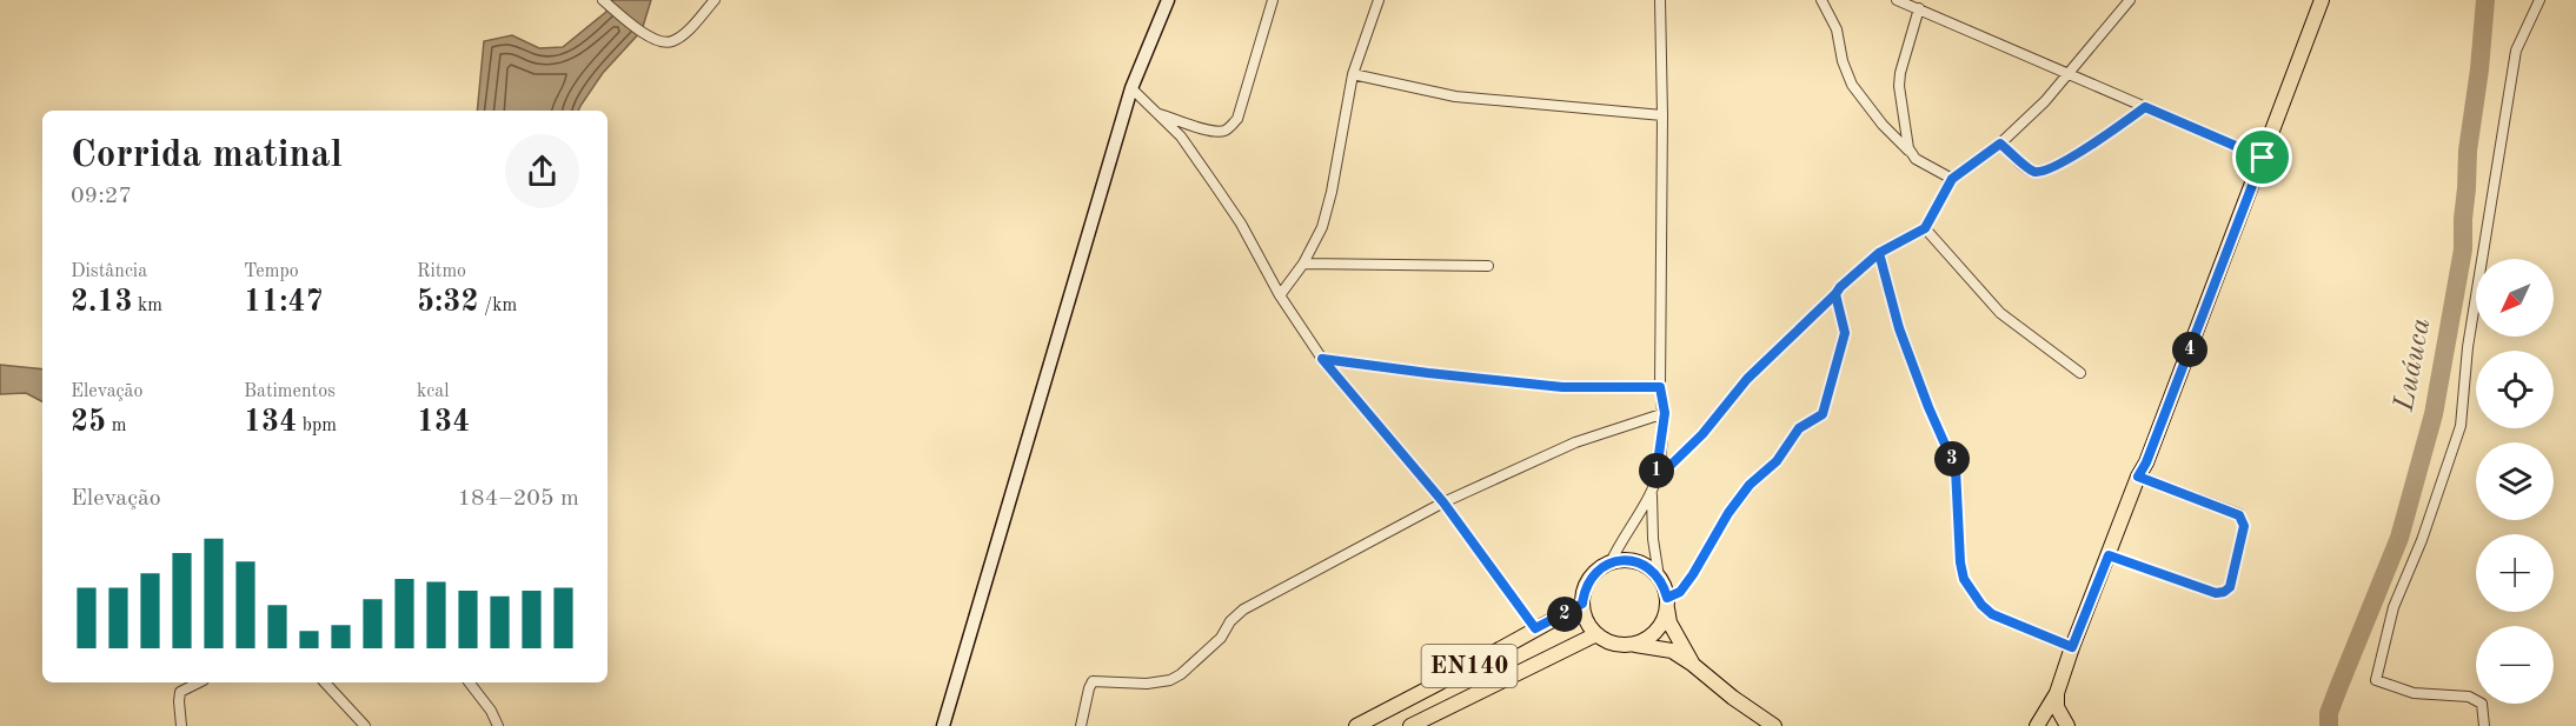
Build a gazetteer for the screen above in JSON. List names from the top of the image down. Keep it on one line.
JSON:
{"streets":{"main road":["EN140"]},"water":["Luáuca"],"north":"bottom left","page":{"heading":["Corrida matinal","09:27"],"stats":[["Distância","2.13 km"],["Tempo","11:47"],["Ritmo","5:32 /km"],["Elevação","25 m"],["Batimentos","134 bpm"],["kcal","134"]],"map_buttons":["+","−"],"pins":["4","3","1","2"],"chart":["Elevação","184–205 m"]}}
